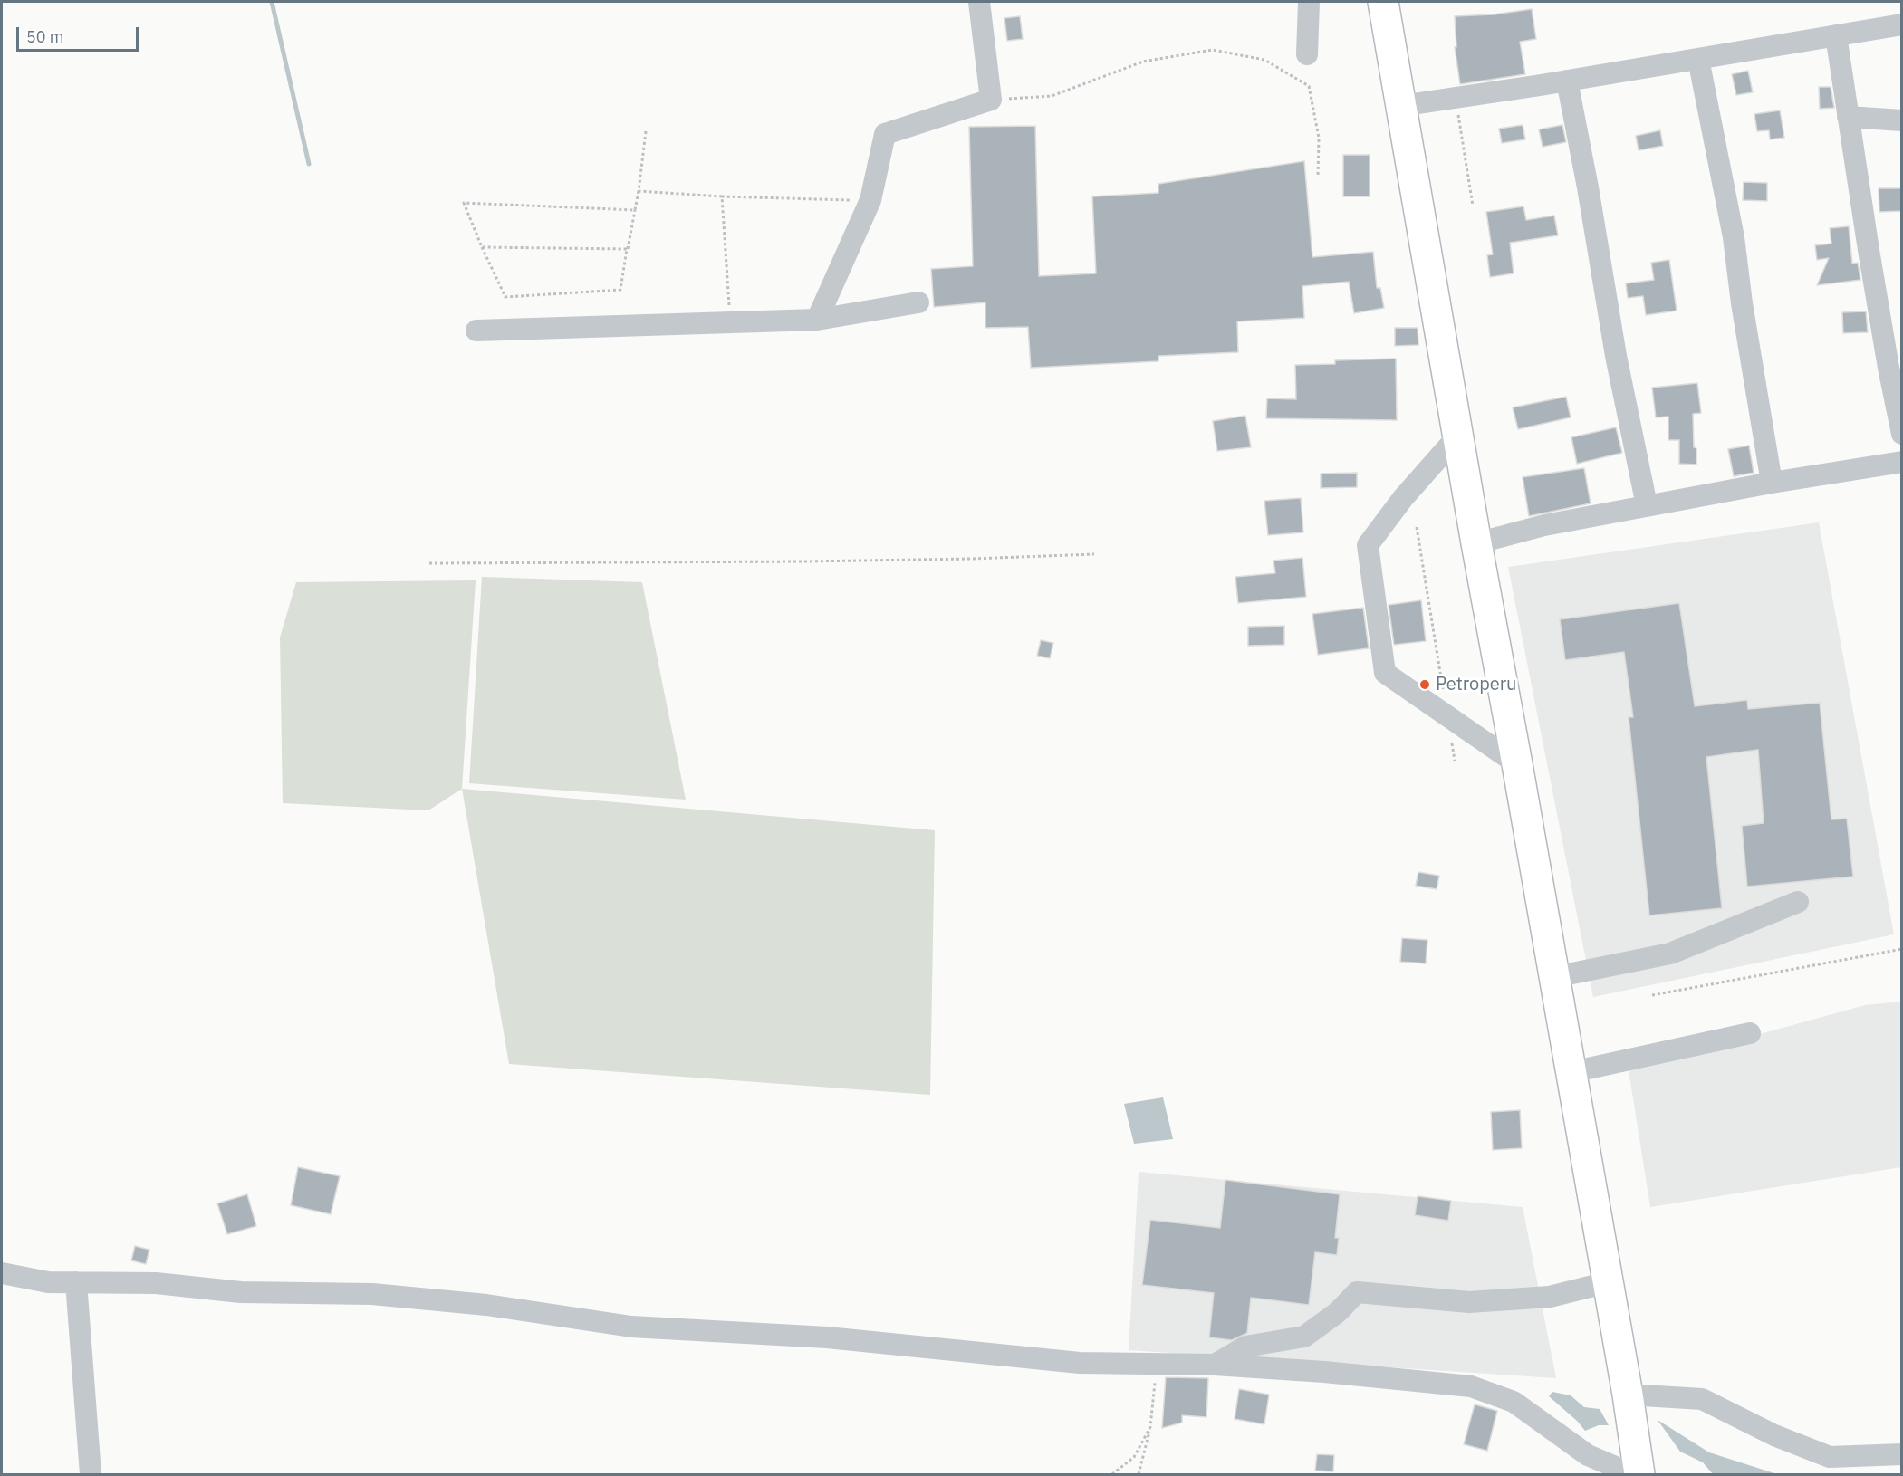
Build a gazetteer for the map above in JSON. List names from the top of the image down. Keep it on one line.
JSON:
{"places":["Petroperu"],"scale_bar":"50 m"}
